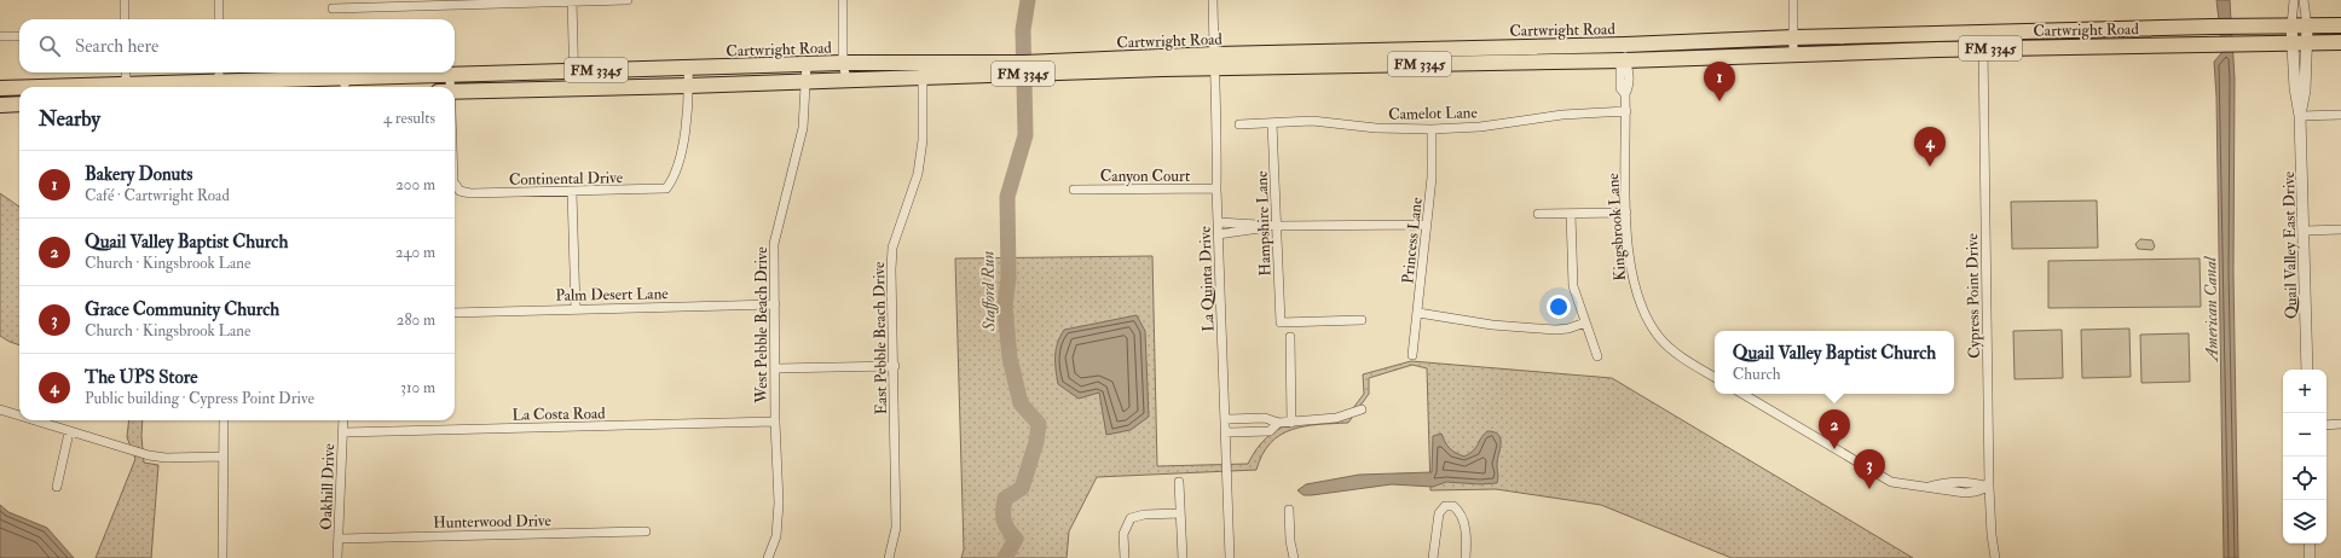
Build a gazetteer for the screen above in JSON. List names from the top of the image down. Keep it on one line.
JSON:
{"streets":{"main road":["Cartwright Road","FM 3345"],"street":["Camelot Lane","Canyon Court","Continental Drive","Hampshire Lane","Kingsbrook Lane","Princess Lane","Quail Valley East Drive","La Quinta Drive","Palm Desert Lane","Cypress Point Drive","West Pebble Beach Drive","East Pebble Beach Drive","La Costa Road","Oakhill Drive","Hunterwood Drive"]},"crossings":[["Cartwright Road","Continental Drive"],["Cartwright Road","Kingsbrook Lane"],["Cartwright Road","Quail Valley East Drive"],["Cartwright Road","La Quinta Drive"],["Cartwright Road","Cypress Point Drive"],["Cartwright Road","West Pebble Beach Drive"],["Cartwright Road","East Pebble Beach Drive"],["Camelot Lane","Hampshire Lane"],["Camelot Lane","Kingsbrook Lane"],["Camelot Lane","Princess Lane"],["Canyon Court","La Quinta Drive"],["Palm Desert Lane","West Pebble Beach Drive"],["West Pebble Beach Drive","La Costa Road"],["La Costa Road","Oakhill Drive"],["Oakhill Drive","Hunterwood Drive"]],"water":["Stafford Run","American Canal"],"page":{"search":"Search here","pins":["1","4","2","3"],"heading":["Nearby","4 results"],"list":[{"mark":"1","name":"Bakery Donuts","note":"Café · Cartwright Road","value":"200 m"},{"mark":"2","name":"Quail Valley Baptist Church","note":"Church · Kingsbrook Lane","value":"240 m"},{"mark":"3","name":"Grace Community Church","note":"Church · Kingsbrook Lane","value":"280 m"},{"mark":"4","name":"The UPS Store","note":"Public building · Cypress Point Drive","value":"310 m"}],"popup":["Quail Valley Baptist Church","Church"],"map_buttons":["+","−"]}}
